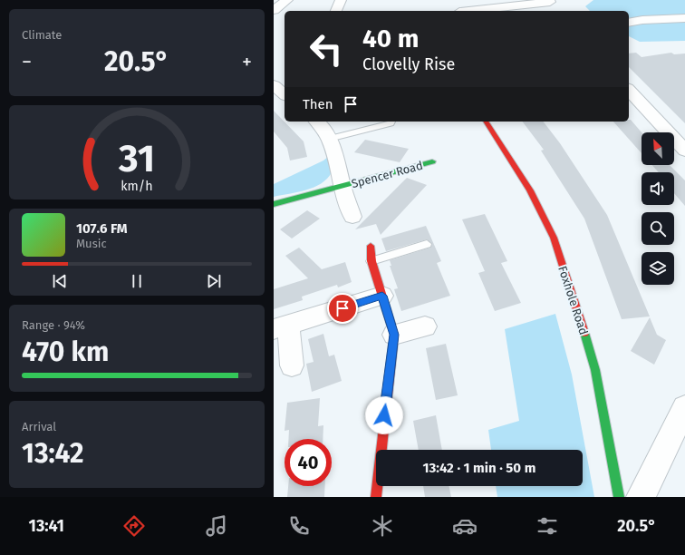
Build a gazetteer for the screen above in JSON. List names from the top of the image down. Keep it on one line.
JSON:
{"streets":{"street":["Spencer Road","Foxhole Road"]},"north":"top left","page":{"tile":["Climate",["Range · 94%","470 km"],["Arrival","13:42"]],"turn":["40 m","Clovelly Rise"],"heat":["−","20.5°","+"],"then":"Then","song":["107.6 FM","Music"],"limit":"40","trip":"13:42 · 1 min · 50 m","tabs":["13:41","20.5°"],"gauge":["31","km/h"]}}
